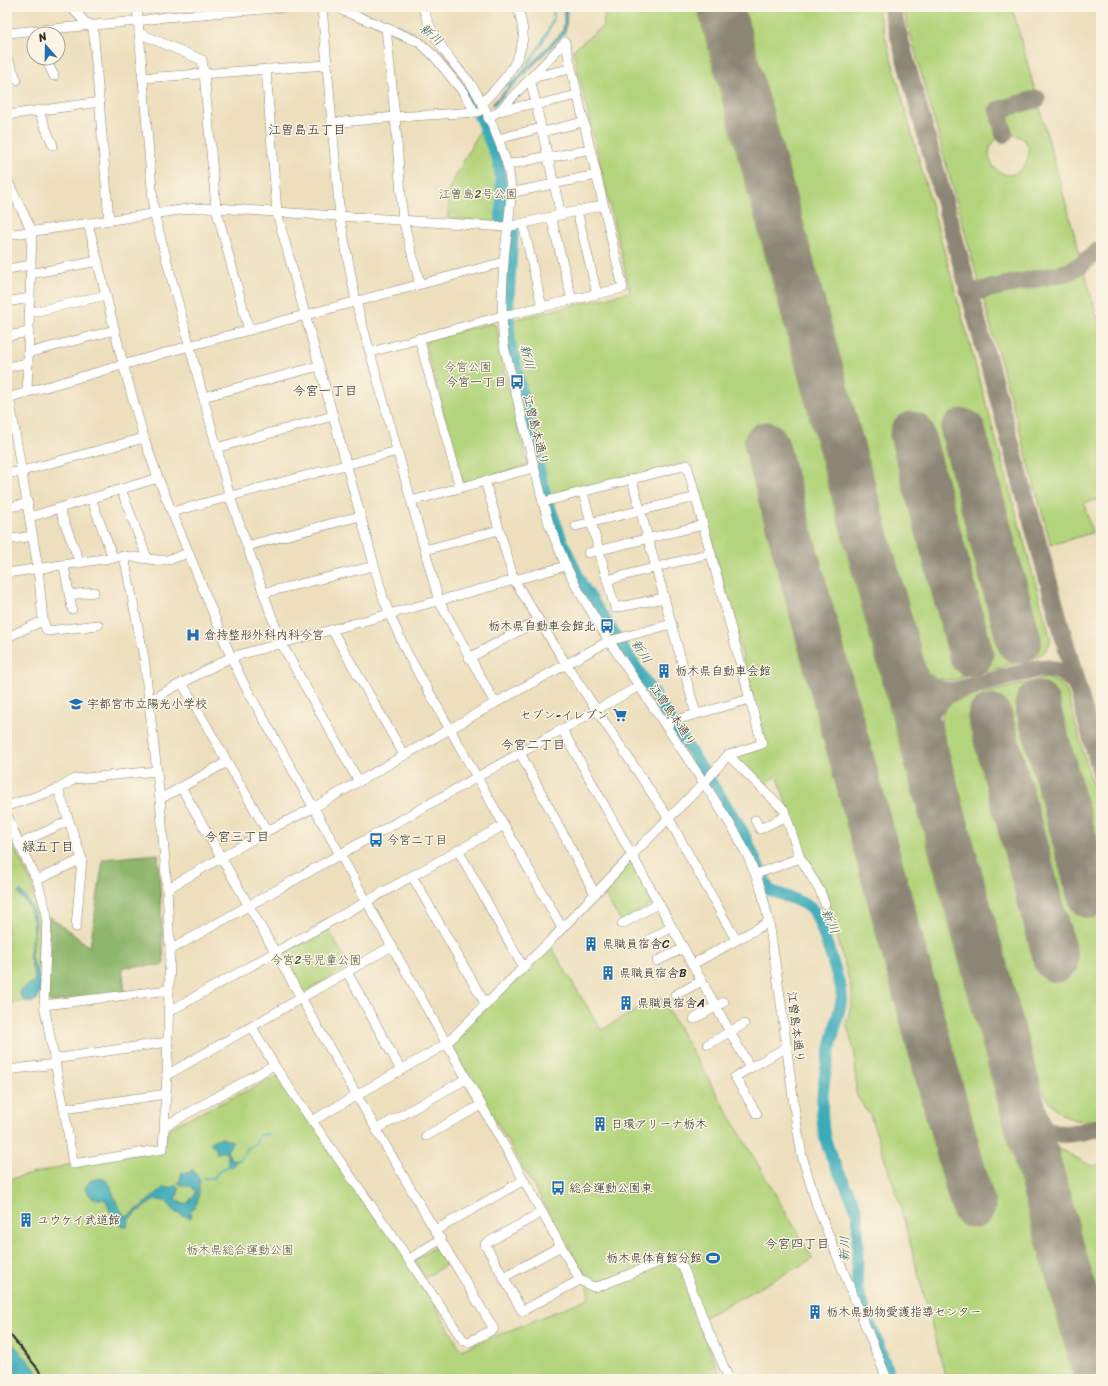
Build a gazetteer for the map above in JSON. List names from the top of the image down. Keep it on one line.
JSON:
{"streets":{"street":["江曽島本通り"]},"districts":["江曽島五丁目","今宮一丁目","今宮二丁目","今宮三丁目","緑五丁目","今宮四丁目"],"water":["新川"],"parks":["江曽島2号公園","今宮公園","今宮2号児童公園","栃木県総合運動公園"],"places":{"bus stop":["今宮一丁目","栃木県自動車会館北","今宮二丁目","総合運動公園東"],"hospital":["倉持整形外科内科今宮"],"building":["栃木県自動車会館","県職員宿舎C","県職員宿舎B","県職員宿舎A","日環アリーナ栃木","ユウケイ武道館","栃木県動物愛護指導センター"],"school or university":["宇都宮市立陽光小学校"],"supermarket":["セブン-イレブン"],"sports":["栃木県体育館分館"]},"north":"top"}
